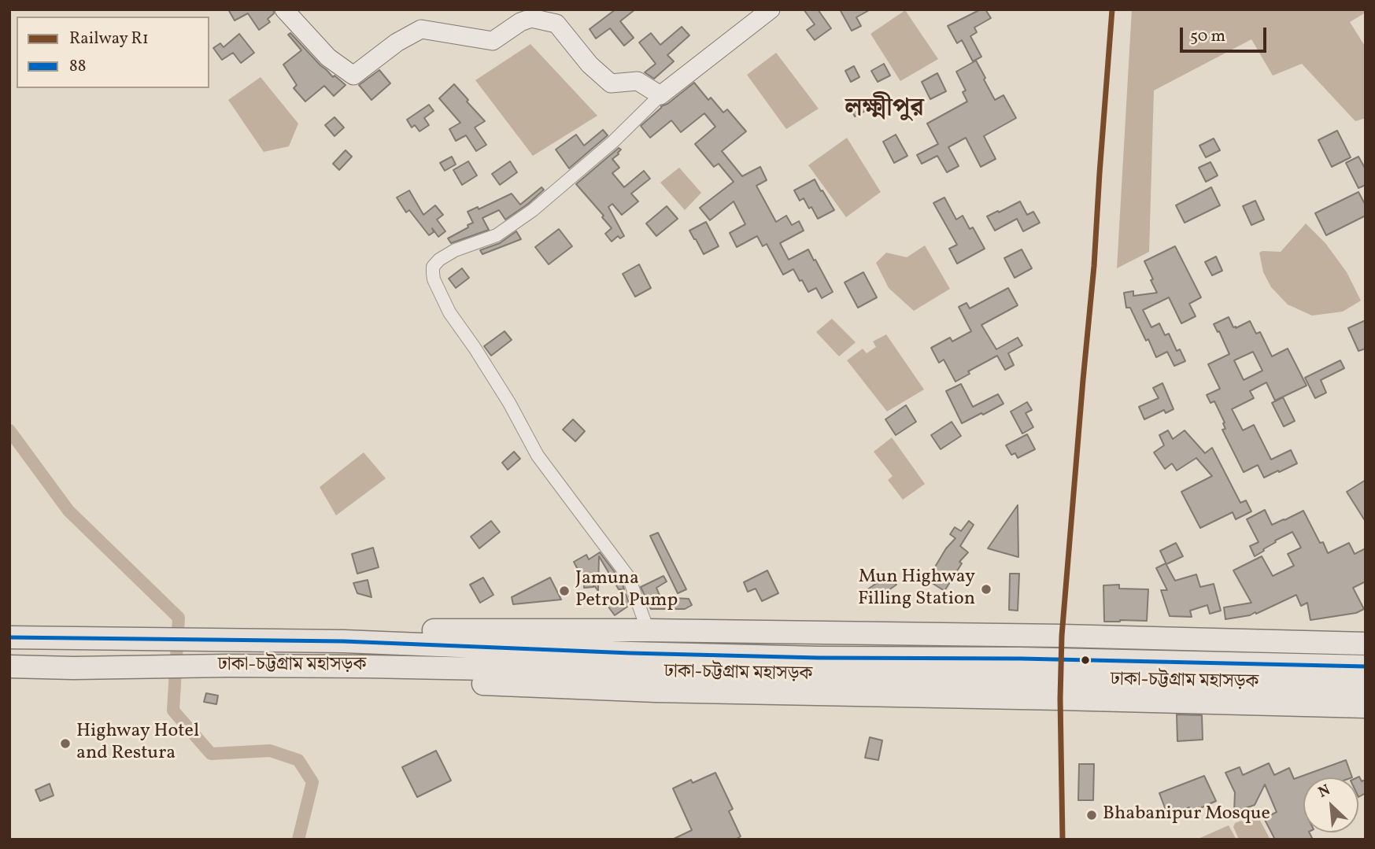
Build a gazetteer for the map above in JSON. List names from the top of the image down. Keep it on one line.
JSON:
{"streets":{"highway":["ঢাকা-চট্টগ্রাম মহাসড়ক"]},"districts":["লক্ষ্মীপুর"],"places":["Mun Highway Filling Station","Jamuna Petrol Pump","Highway Hotel and Restura","Bhabanipur Mosque"],"lines":["rail line R1","transit line 88"],"legend":["Railway R1","88"],"scale_bar":"50 m","north":"top left"}
